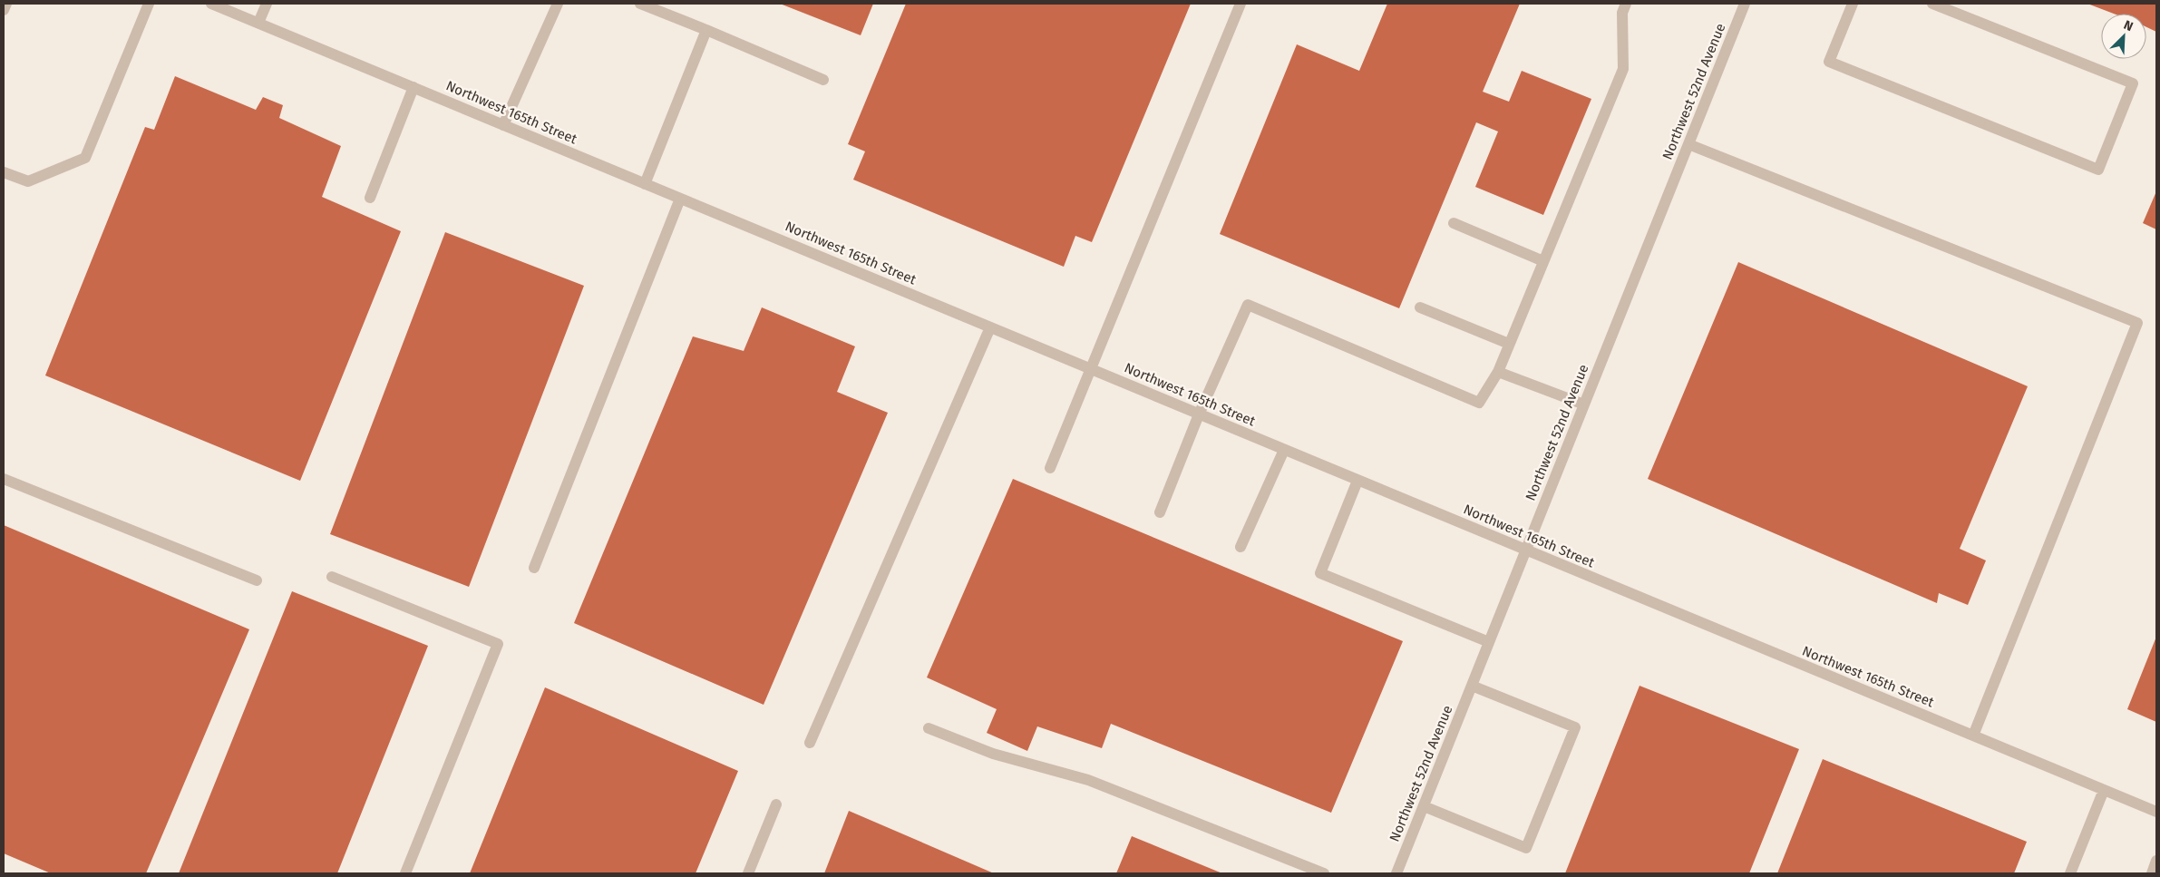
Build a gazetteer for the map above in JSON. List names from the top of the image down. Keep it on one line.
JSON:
{"streets":{"street":["Northwest 52nd Avenue","Northwest 165th Street"]},"crossings":[["Northwest 52nd Avenue","Northwest 165th Street"]],"north":"top right"}
